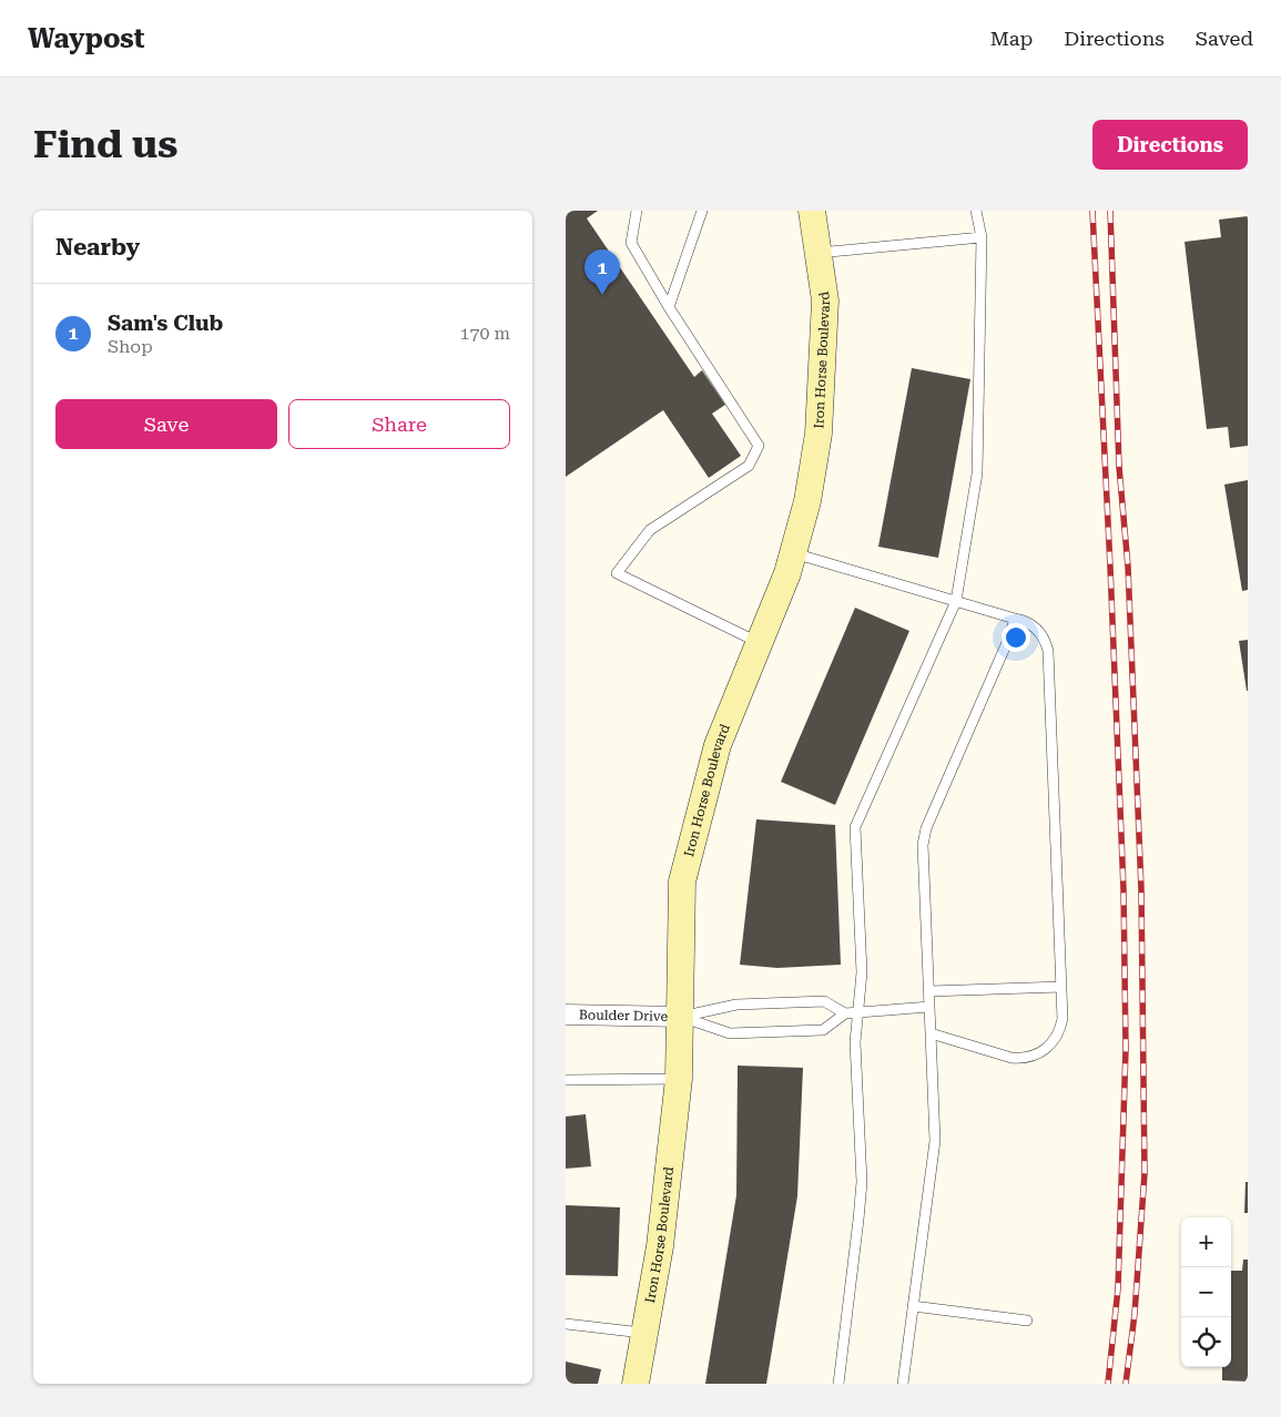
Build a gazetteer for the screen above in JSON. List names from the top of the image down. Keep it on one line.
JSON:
{"streets":{"street":["Iron Horse Boulevard","Boulder Drive"]},"crossings":[["Iron Horse Boulevard","Boulder Drive"]],"page":{"header":"Waypost","nav":["Map","Directions","Saved"],"buttons":["Directions",["Save","Share"]],"title":"Find us","heading":"Nearby","pins":"1","list":[{"mark":"1","name":"Sam's Club","note":"Shop","value":"170 m"}],"map_buttons":["+","−"]}}
